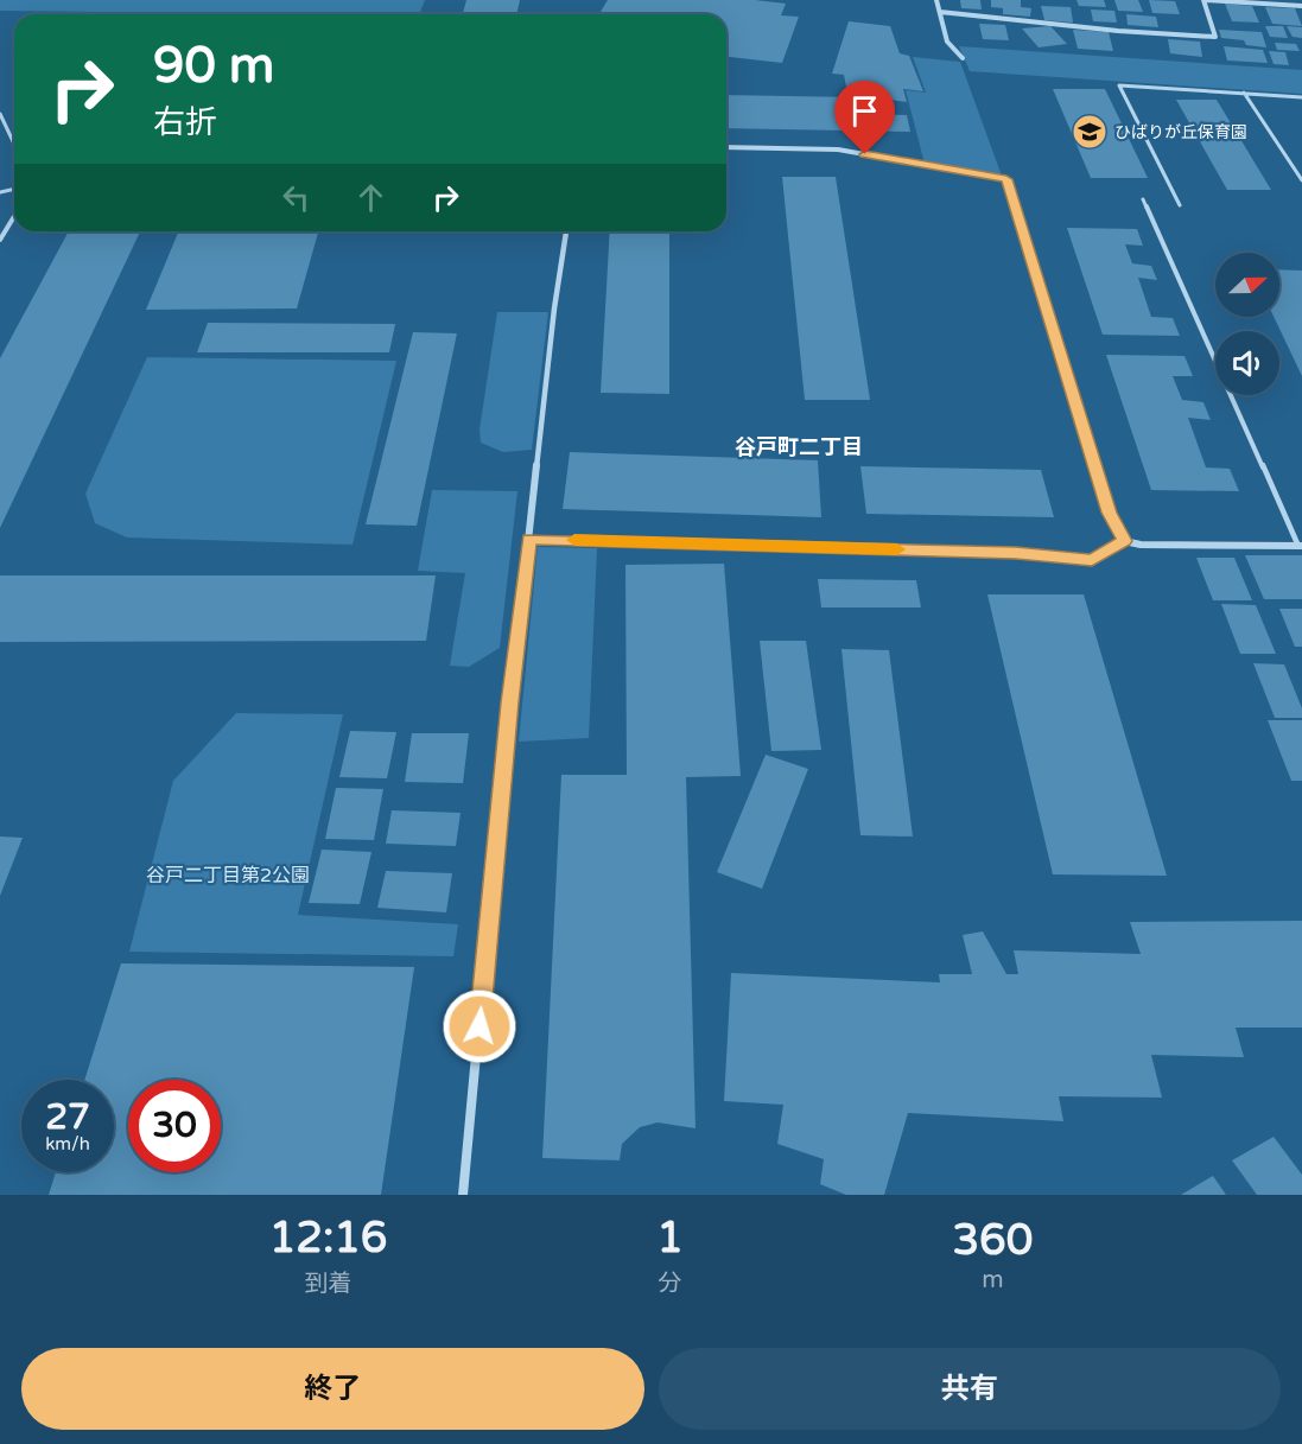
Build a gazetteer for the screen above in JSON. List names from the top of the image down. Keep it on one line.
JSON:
{"districts":["谷戸町二丁目"],"parks":["谷戸二丁目第2公園"],"places":{"school or university":["ひばりが丘保育園"]},"north":"right","page":{"turn":["90 m","右折"],"speed":"27 km/h","limit":"30","eta":["12:16","到着","1","分","360","m"],"buttons":["終了","共有"]}}
